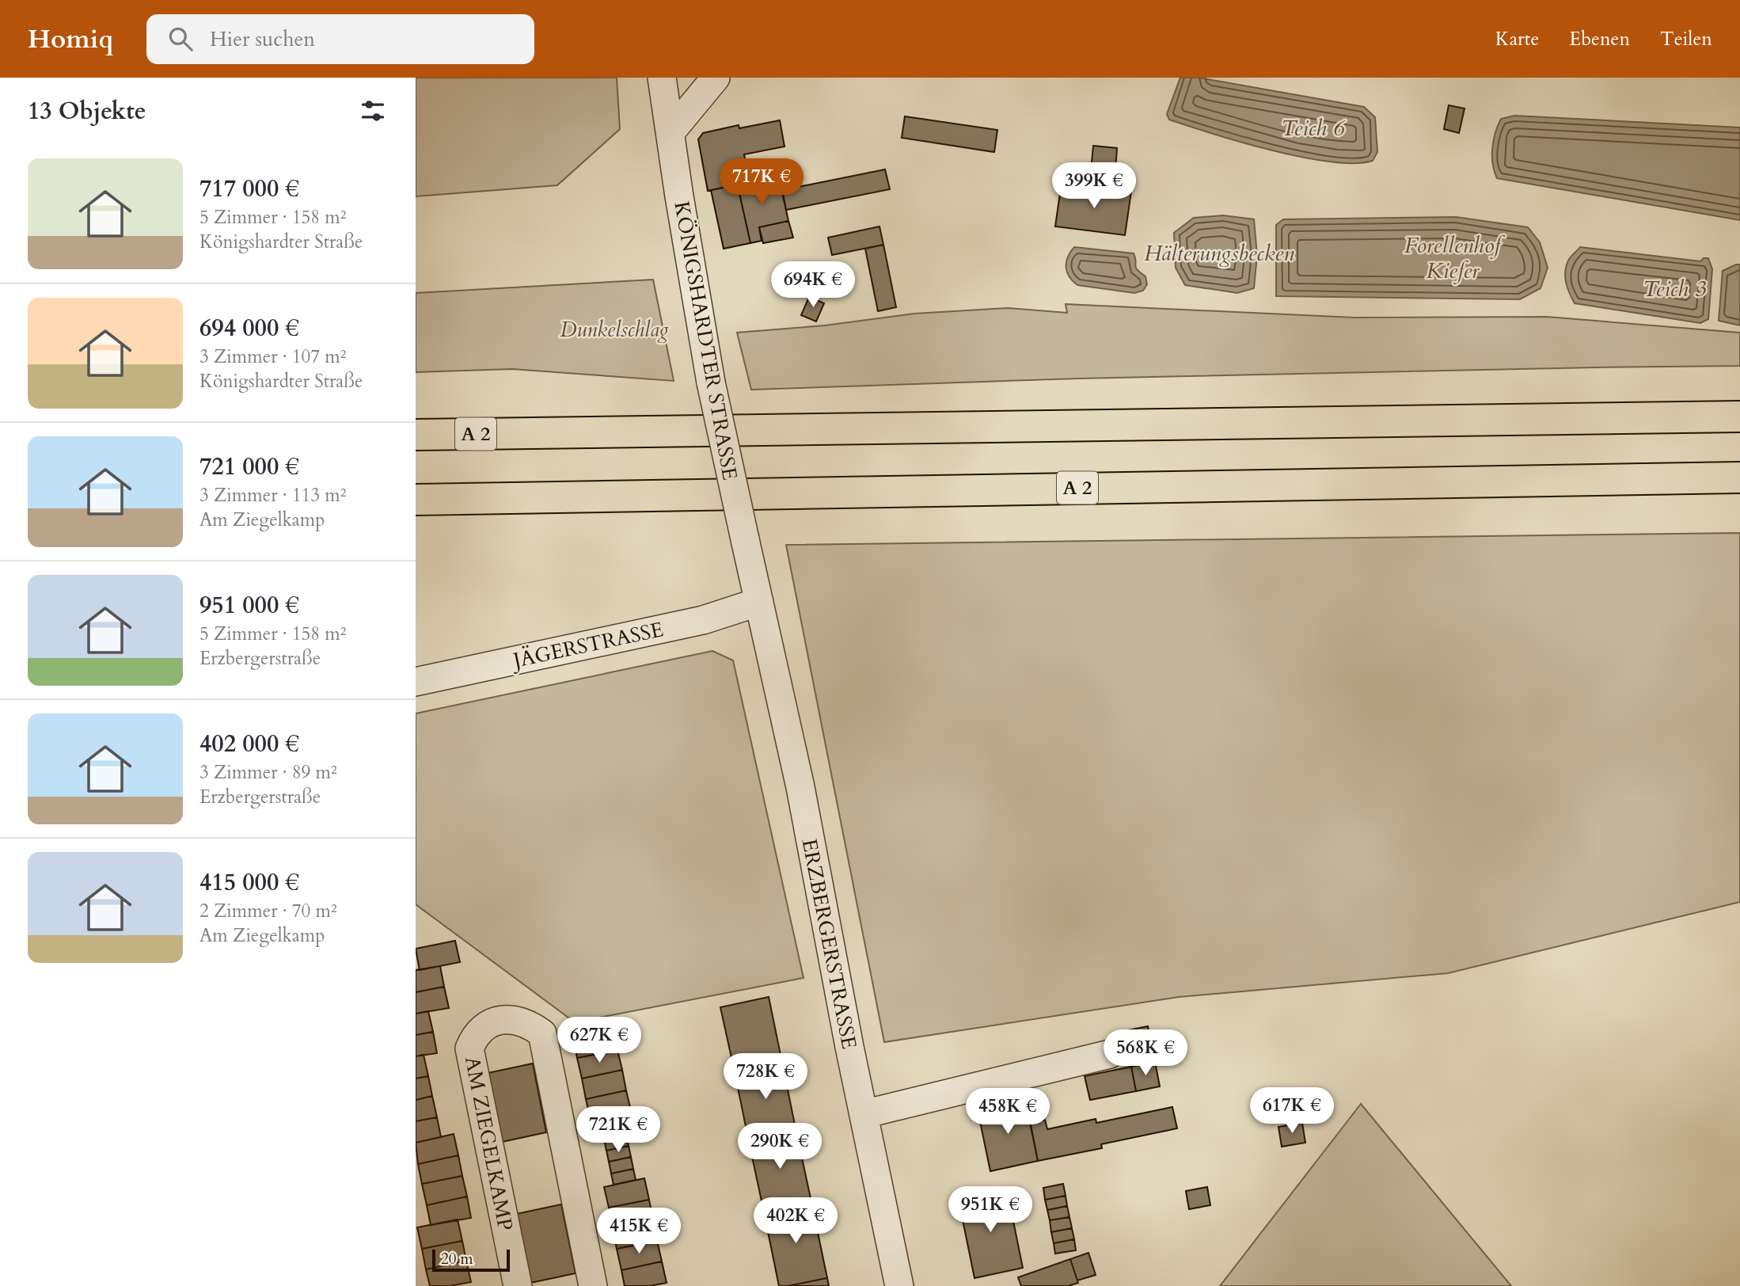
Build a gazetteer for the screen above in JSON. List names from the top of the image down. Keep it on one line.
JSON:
{"streets":{"highway":["A 2"],"street":["KÖNIGSHARDTER STRASSE","JÄGERSTRASSE","ERZBERGERSTRASSE","AM ZIEGELKAMP"]},"crossings":[["KÖNIGSHARDTER STRASSE","JÄGERSTRASSE"],["KÖNIGSHARDTER STRASSE","ERZBERGERSTRASSE"],["JÄGERSTRASSE","ERZBERGERSTRASSE"]],"water":["Teich 6","Forellenhof Kiefer","Hälterungsbecken","Teich 3"],"parks":["Dunkelschlag"],"scale_bar":"20 m","page":{"header":"Homiq","search":"Hier suchen","nav":["Karte","Ebenen","Teilen"],"heading":"13 Objekte","list":[{"name":"717 000 €","note":"5 Zimmer · 158 m² · Königshardter Straße"},{"name":"694 000 €","note":"3 Zimmer · 107 m² · Königshardter Straße"},{"name":"721 000 €","note":"3 Zimmer · 113 m² · Am Ziegelkamp"},{"name":"951 000 €","note":"5 Zimmer · 158 m² · Erzbergerstraße"},{"name":"402 000 €","note":"3 Zimmer · 89 m² · Erzbergerstraße"},{"name":"415 000 €","note":"2 Zimmer · 70 m² · Am Ziegelkamp"}],"price":["717K €","399K €","694K €","627K €","568K €","728K €","617K €","458K €","721K €","290K €","951K €","402K €","415K €"],"scale":"20 m"}}
